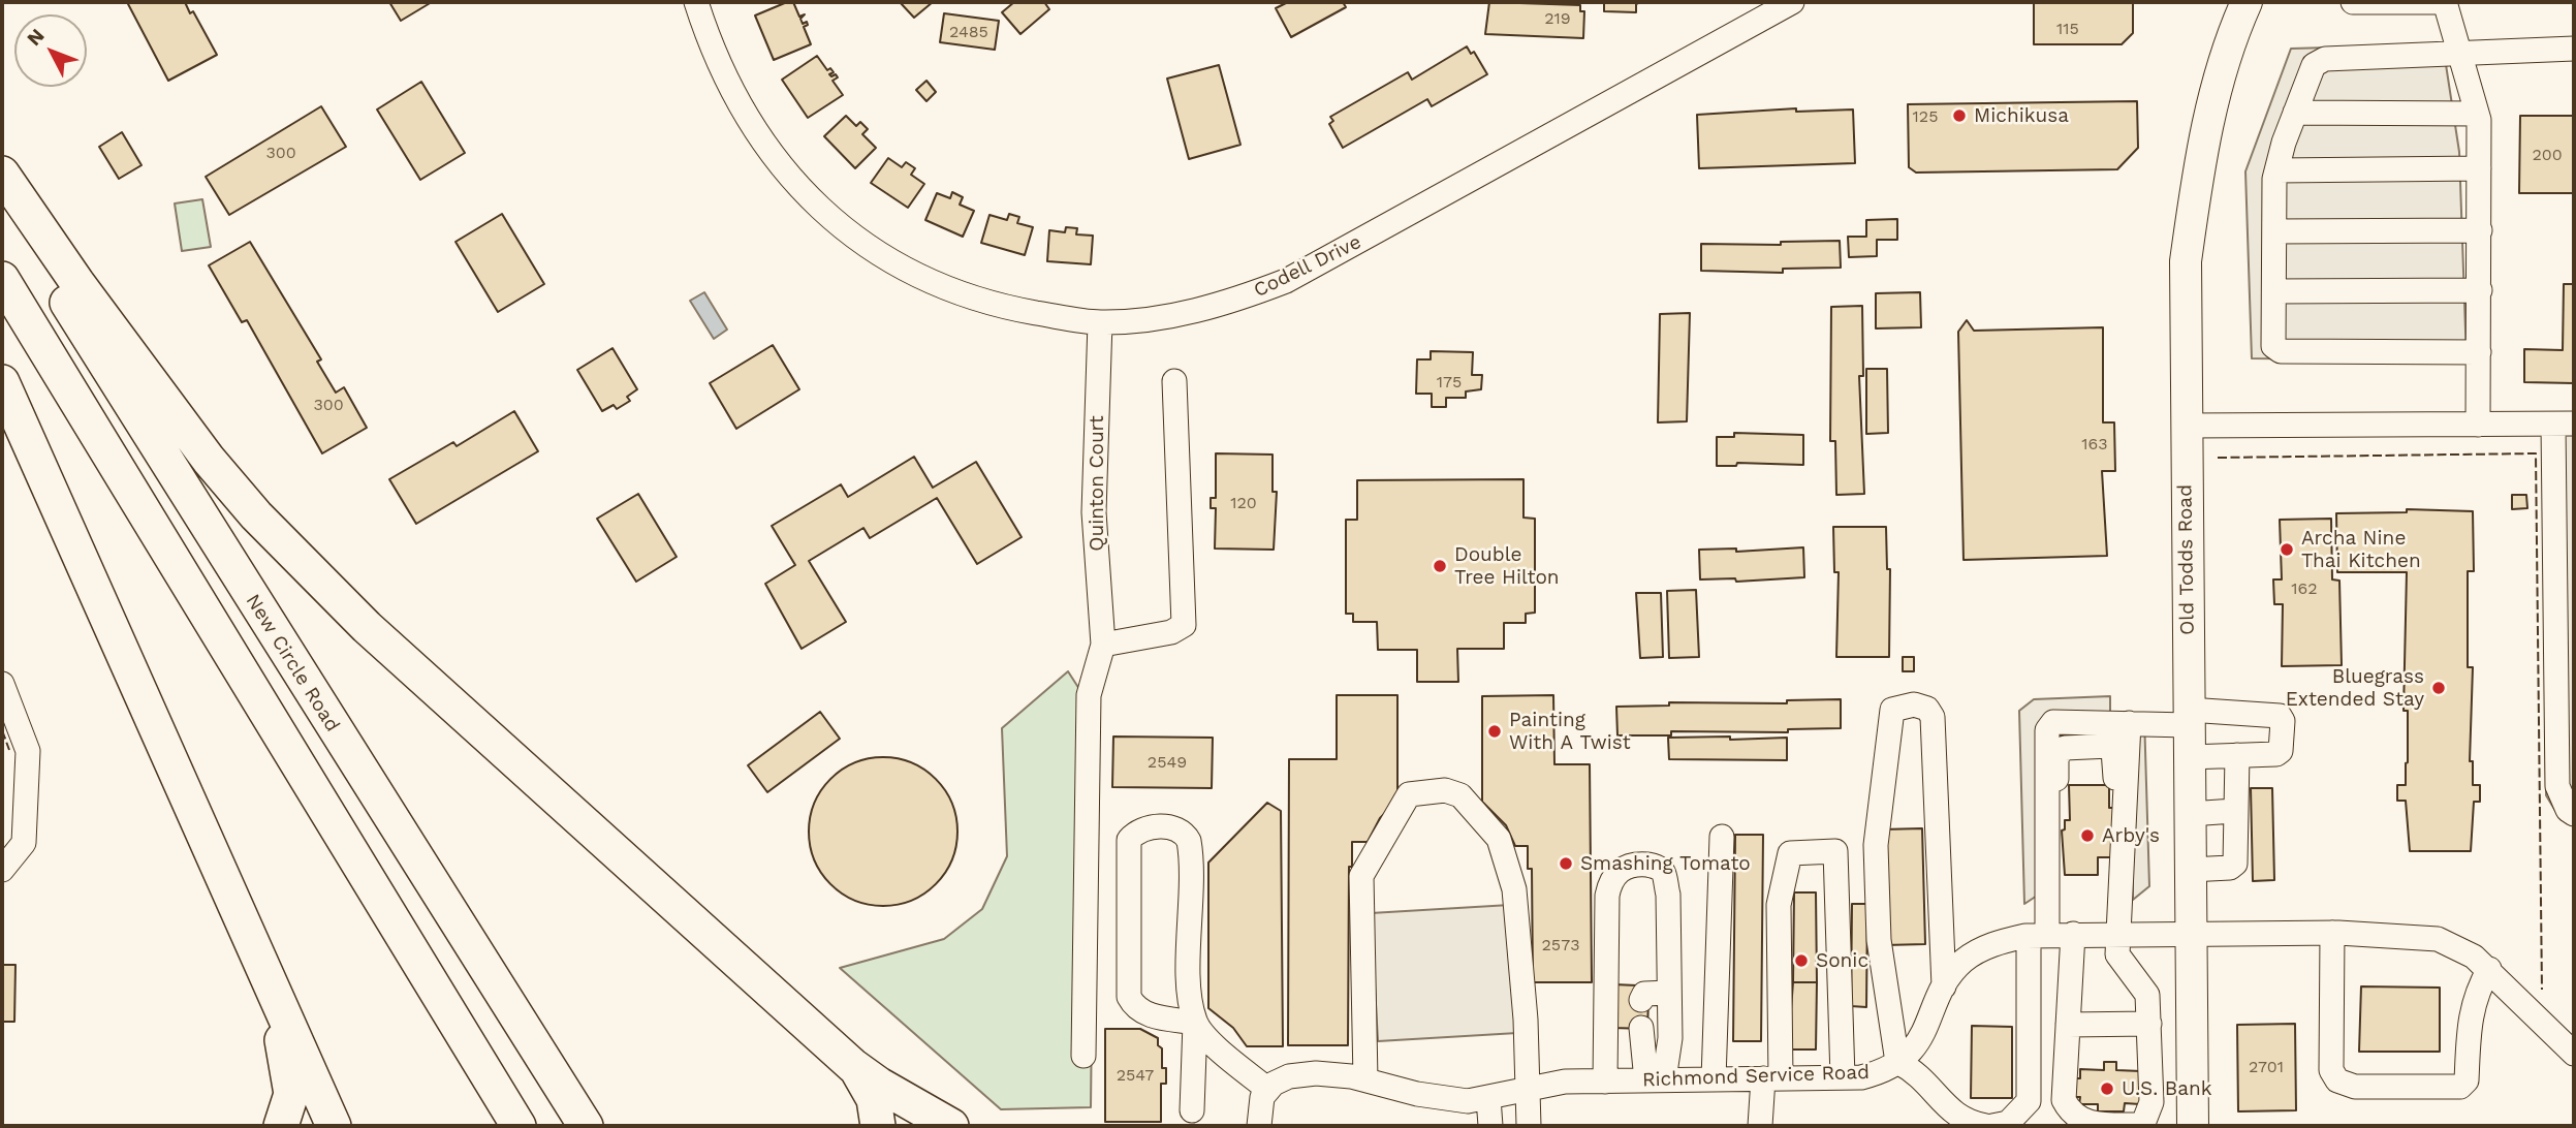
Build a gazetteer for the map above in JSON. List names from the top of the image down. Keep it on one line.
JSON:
{"streets":{"highway":["New Circle Road"],"main road":["Old Todds Road"],"street":["Codell Drive","Quinton Court","Richmond Service Road"]},"crossings":[["Codell Drive","Quinton Court"],["Old Todds Road","Richmond Service Road"]],"places":["Michikusa","Archa Nine Thai Kitchen","Double Tree Hilton","Bluegrass Extended Stay","Painting With A Twist","Arby's","Smashing Tomato","Sonic","U.S. Bank"],"house_numbers":["219","115","2485","125","300","200","175","300","163","120","162","2549","2573","2701","2547"],"north":"top left"}
